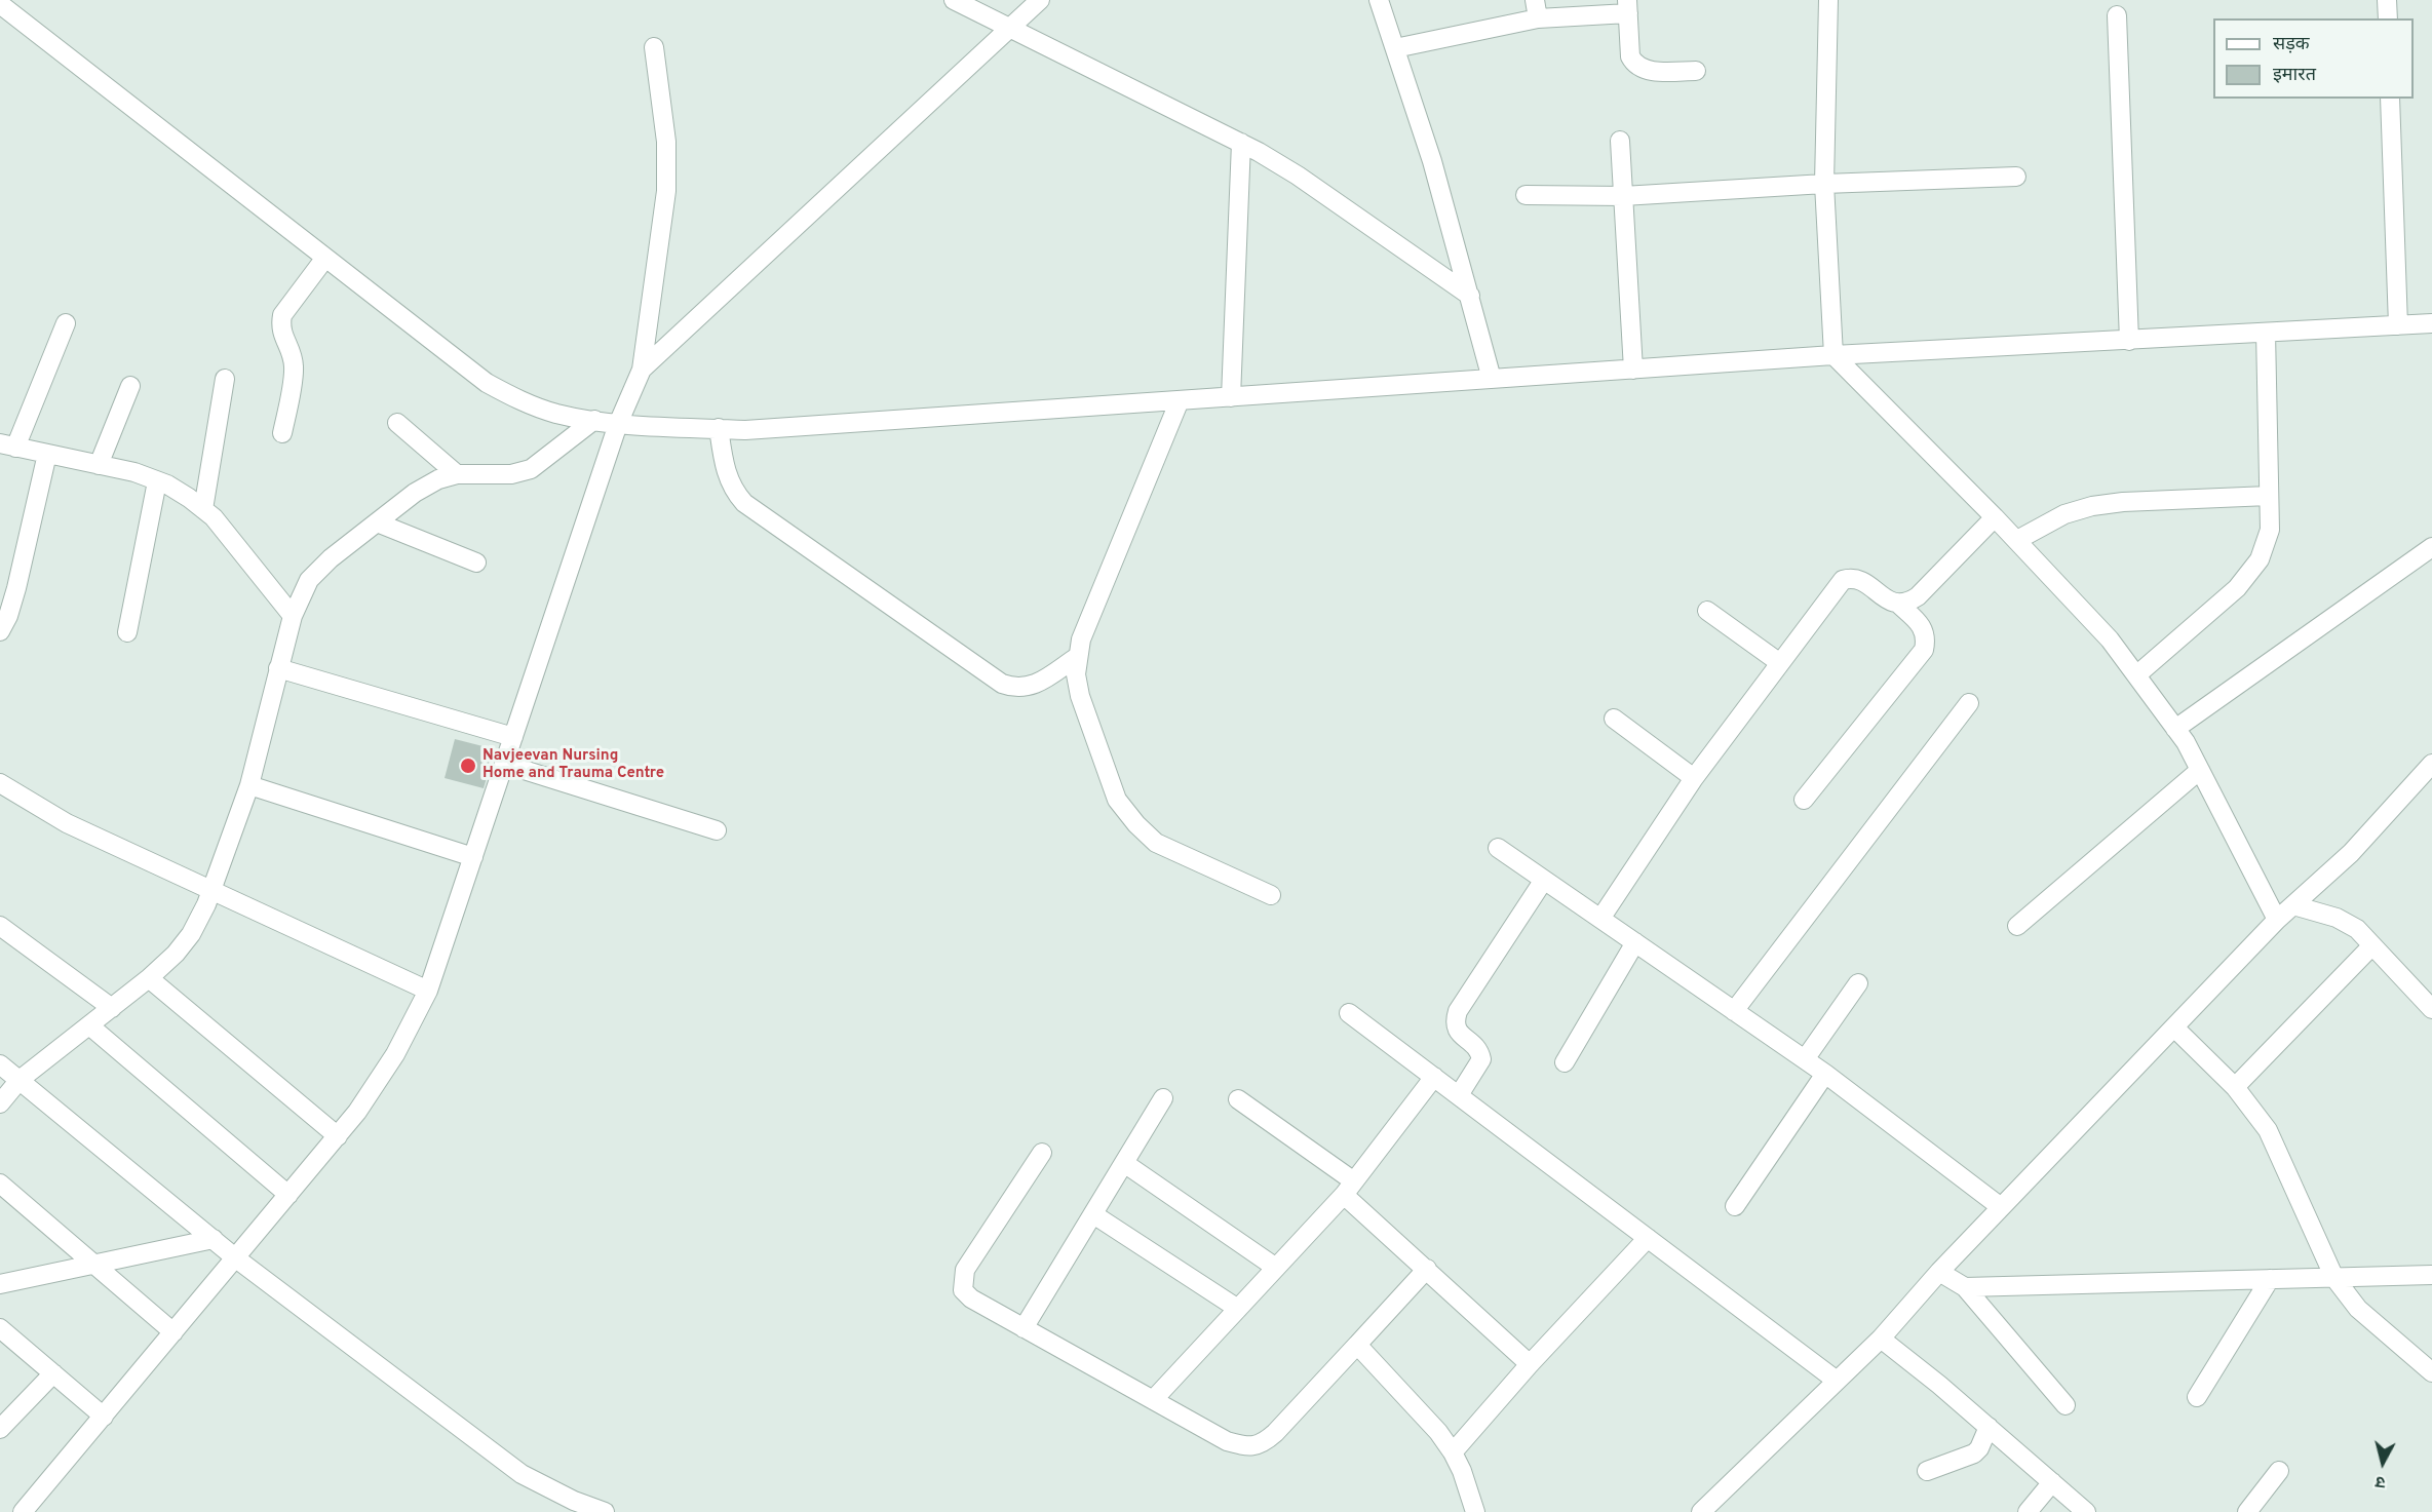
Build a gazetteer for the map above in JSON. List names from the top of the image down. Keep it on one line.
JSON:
{"places":["Navjeevan Nursing Home and Trauma Centre"],"legend":["सड़क","इमारत"],"north":"bottom"}
